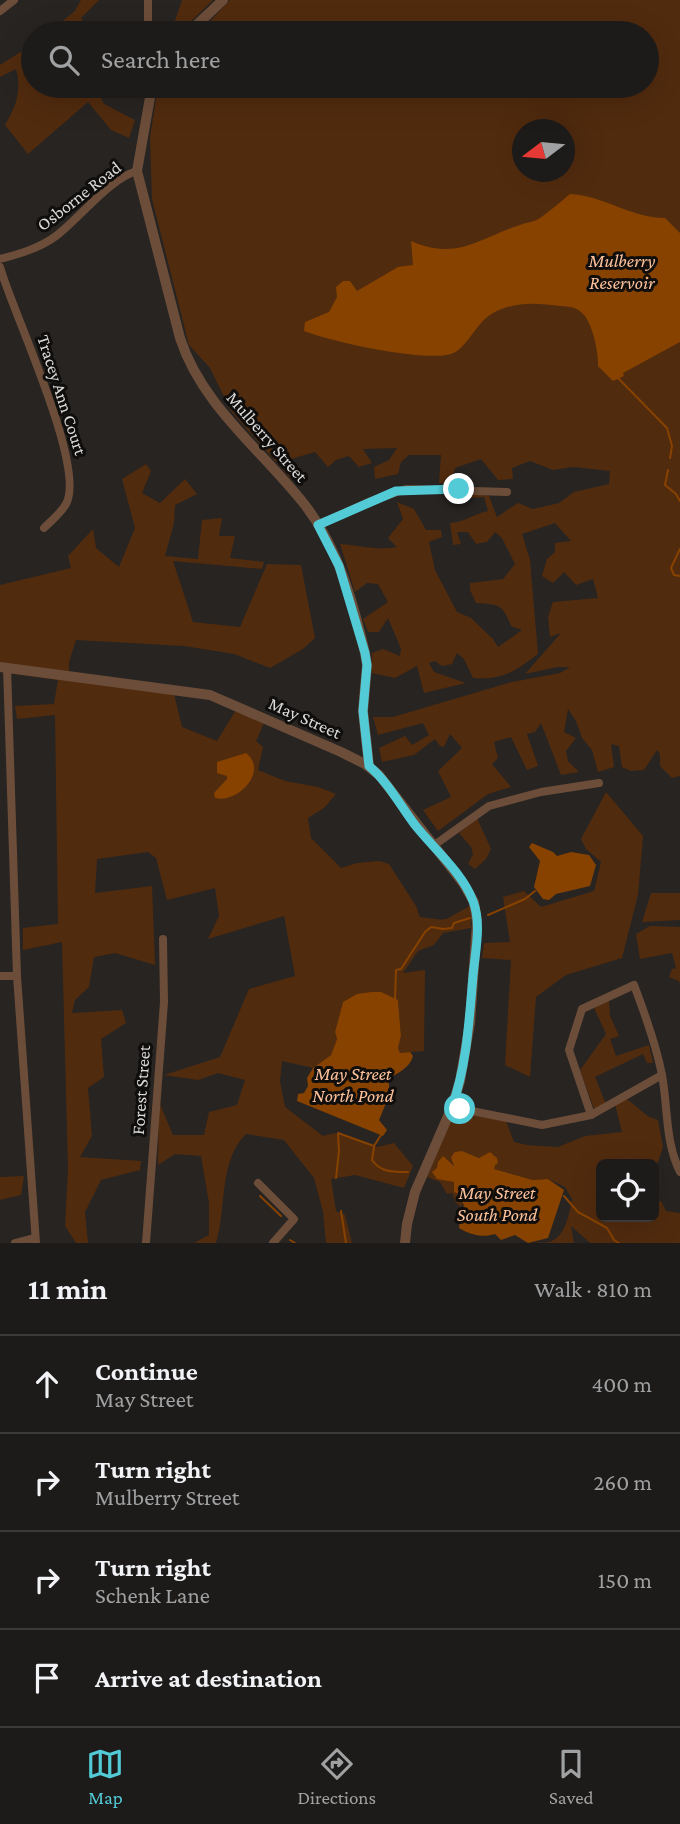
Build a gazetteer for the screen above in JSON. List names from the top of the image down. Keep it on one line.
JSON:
{"streets":{"street":["Osborne Road","Tracey Ann Court","Mulberry Street","May Street","Forest Street"]},"crossings":[["Osborne Road","Mulberry Street"],["Mulberry Street","May Street"]],"water":["Mulberry Reservoir","May Street North Pond","May Street South Pond"],"north":"left","page":{"search":"Search here","heading":["11 min","Walk · 810 m"],"list":[["Continue","May Street","400 m"],["Turn right","Mulberry Street","260 m"],["Turn right","Schenk Lane","150 m"],"Arrive at destination"],"nav":["Map","Directions","Saved"]}}
